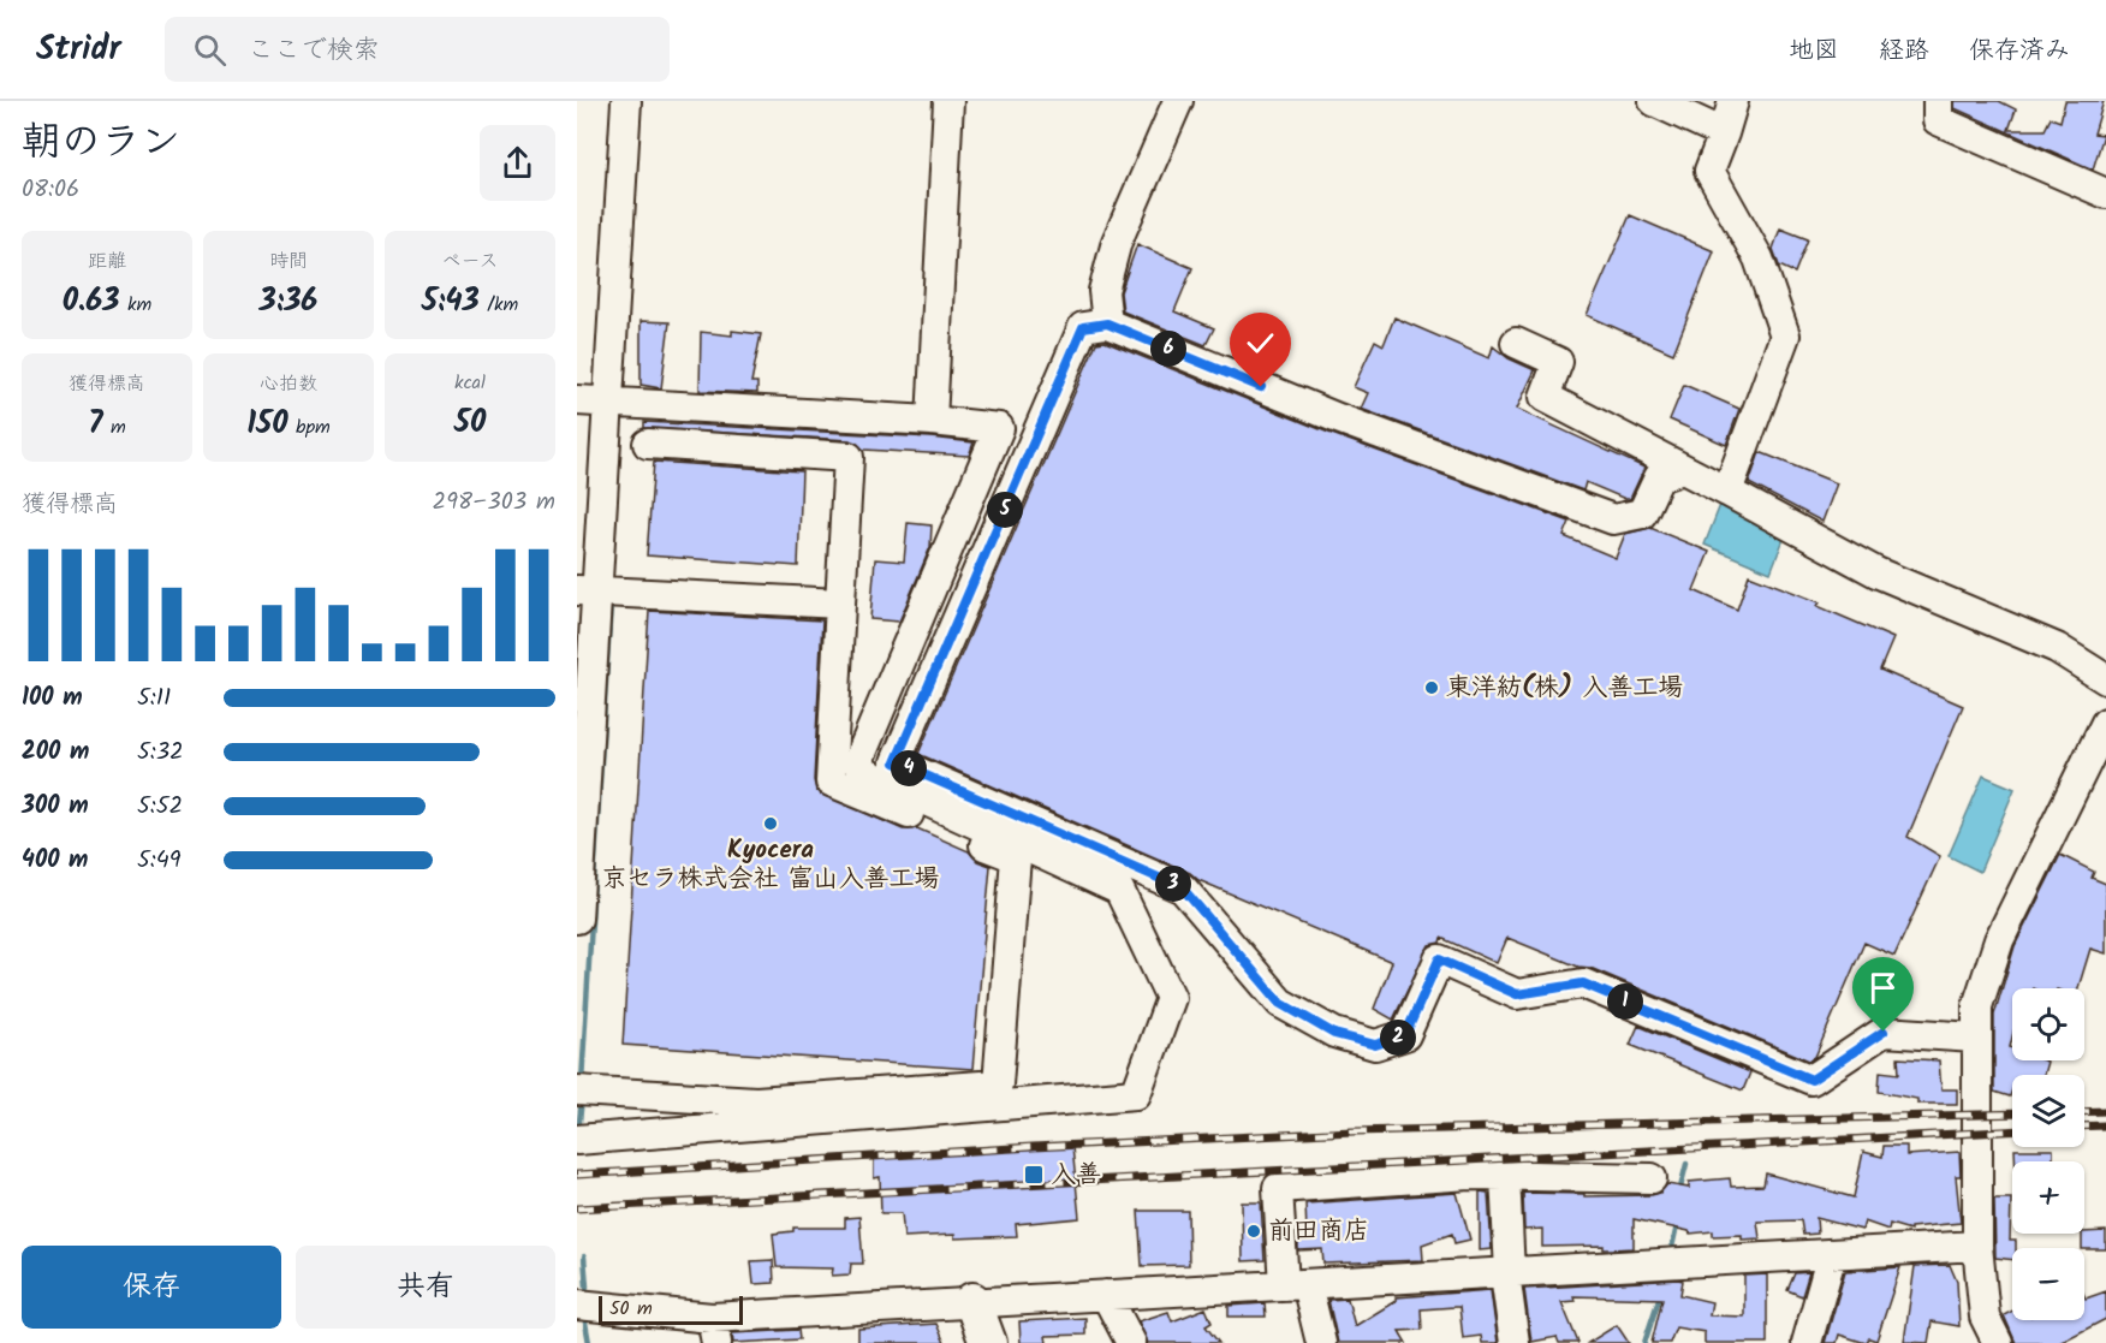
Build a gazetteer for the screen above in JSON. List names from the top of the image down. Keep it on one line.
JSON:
{"places":{"other":["東洋紡(株) 入善工場","Kyocera 京セラ株式会社 富山入善工場","前田商店"],"transit":["入善"]},"scale_bar":"50 m","page":{"header":"Stridr","search":"ここで検索","nav":["地図","経路","保存済み"],"heading":["朝のラン","08:06"],"stats":[["距離","0.63 km"],["時間","3:36"],["ペース","5:43 /km"],["獲得標高","7 m"],["心拍数","150 bpm"],["kcal","50"]],"pins":["6","5","4","3","1","2"],"chart":["獲得標高","298–303 m"],"list":[{"name":"100 m","note":"5:11"},{"name":"200 m","note":"5:32"},{"name":"300 m","note":"5:52"},{"name":"400 m","note":"5:49"}],"map_buttons":["+","−"],"buttons":["保存","共有"],"scale":"50 m"}}
